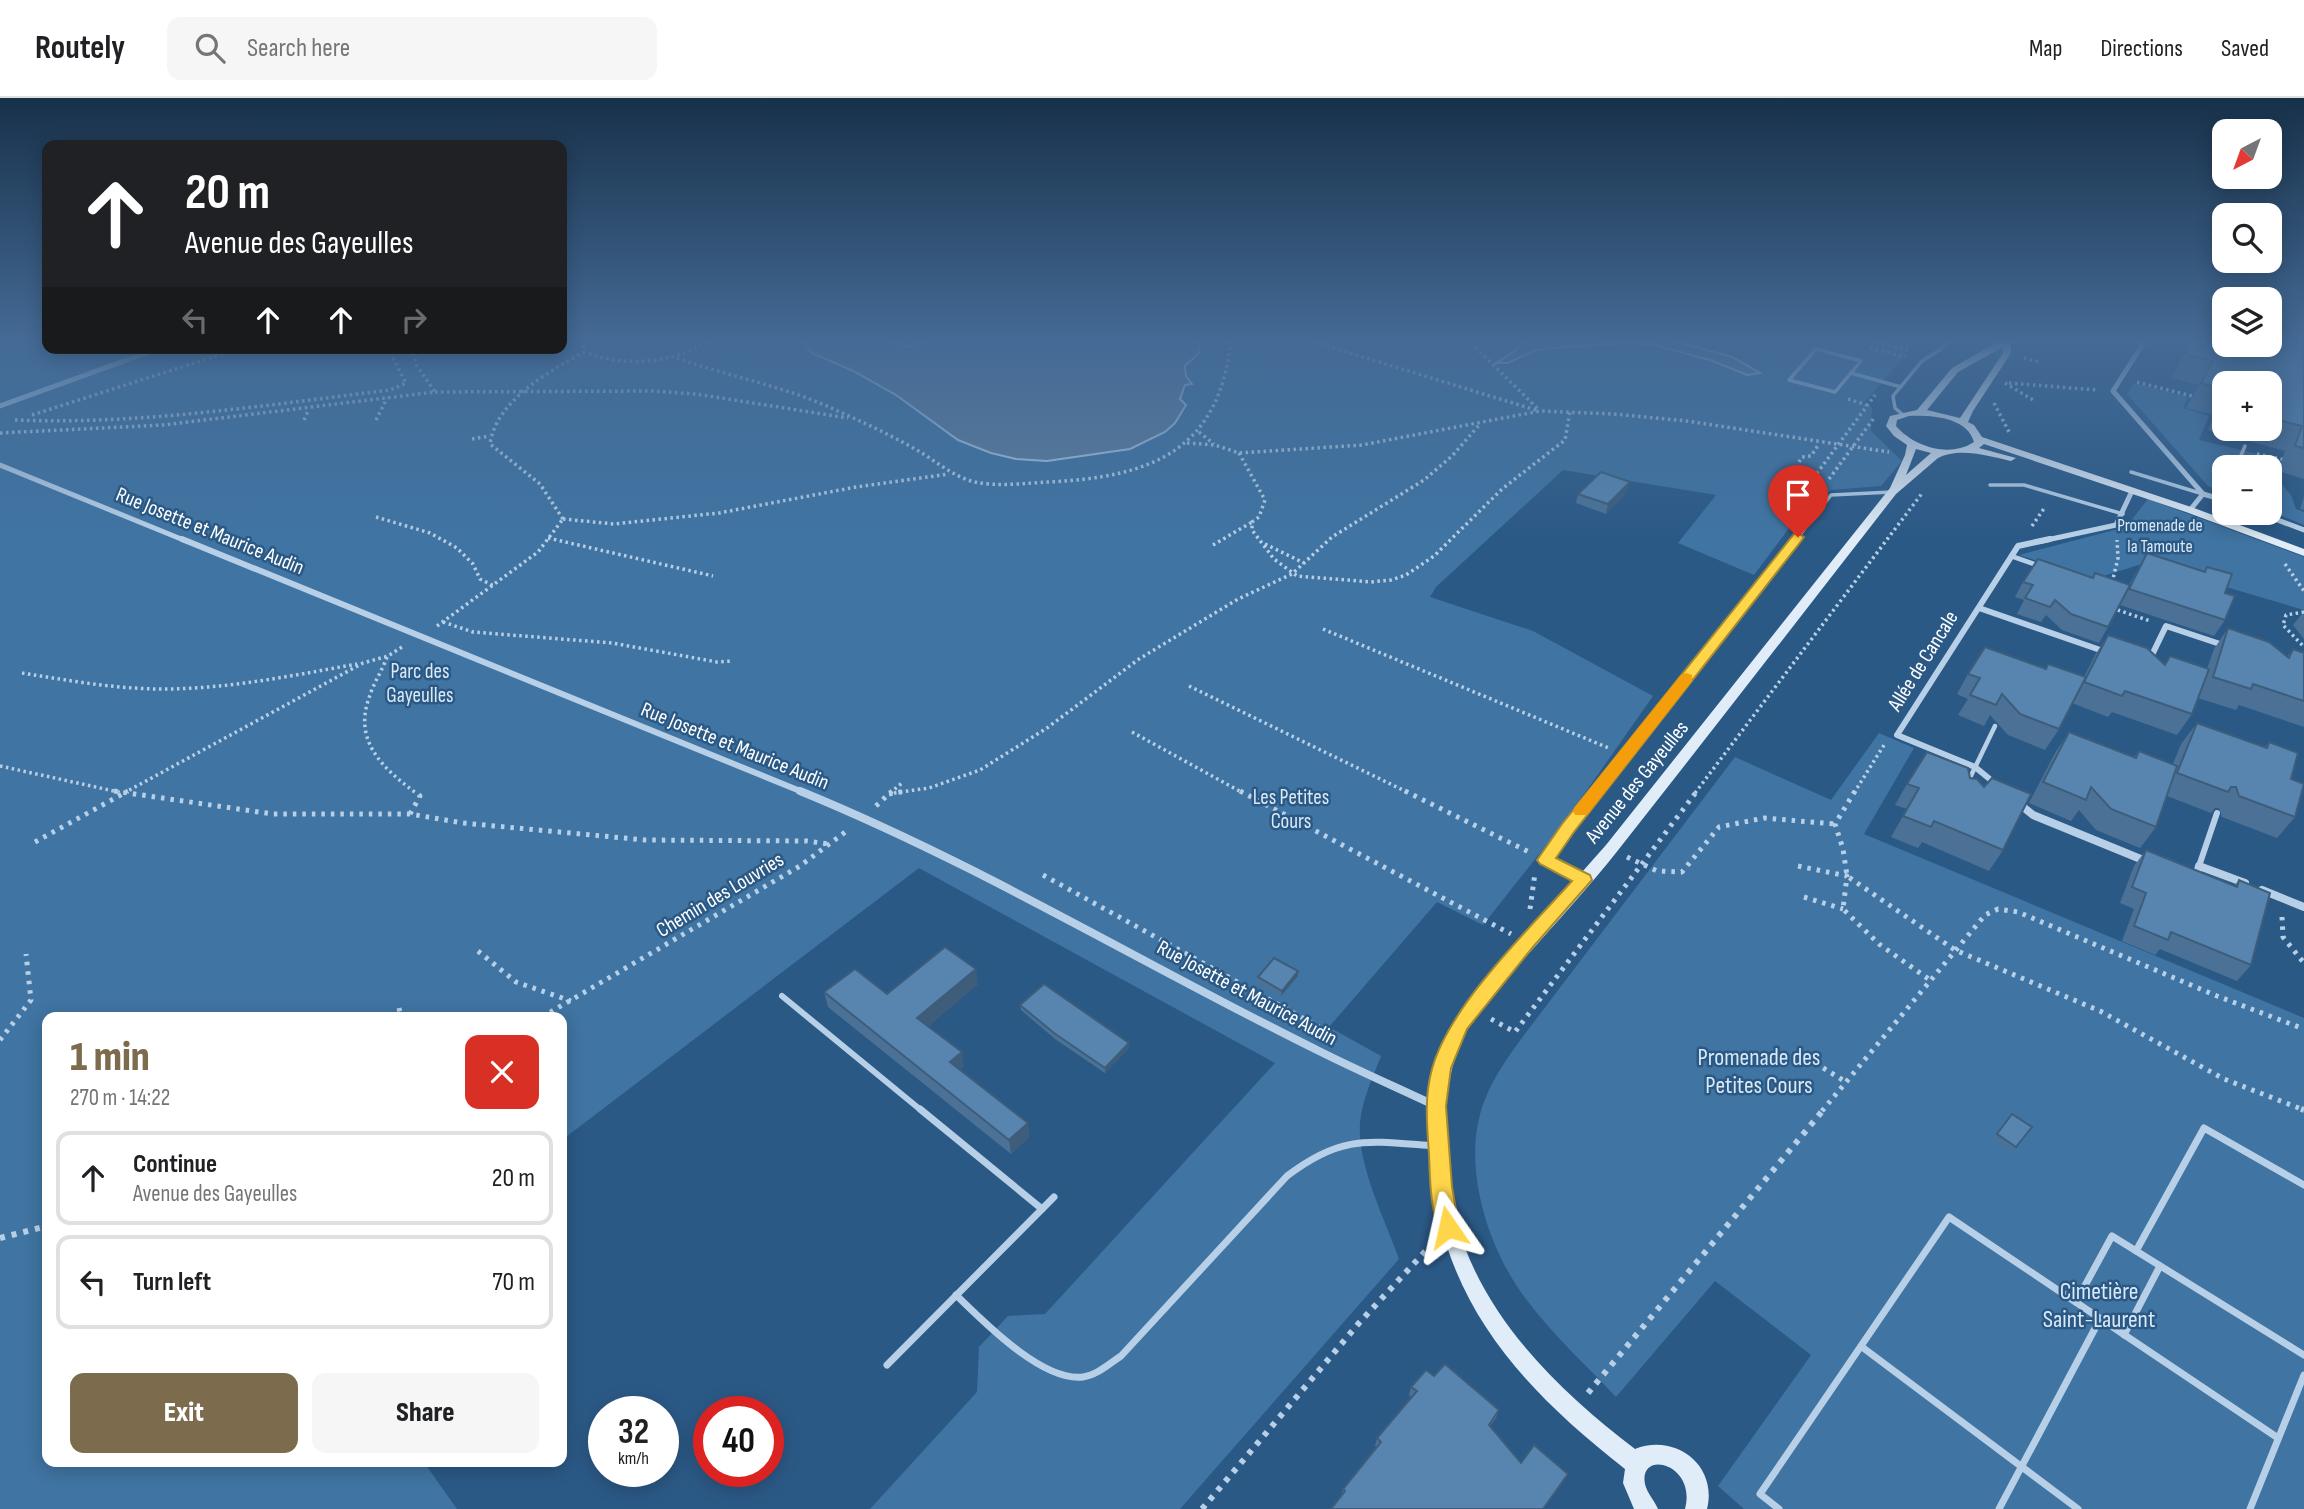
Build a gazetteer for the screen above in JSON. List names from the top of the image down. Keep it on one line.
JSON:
{"streets":{"street":["Rue Josette et Maurice Audin","Allée de Cancale","Avenue des Gayeulles"],"path":["Chemin des Louvries"]},"crossings":[["Rue Josette et Maurice Audin","Avenue des Gayeulles"],["Rue Josette et Maurice Audin","Chemin des Louvries"]],"parks":["Promenade de la Tamoute","Parc des Gayeulles","Les Petites Cours","Promenade des Petites Cours","Cimetière Saint-Laurent"],"north":"bottom left","page":{"header":"Routely","search":"Search here","nav":["Map","Directions","Saved"],"map_buttons":["+","−"],"turn":["20 m","Avenue des Gayeulles"],"heading":["1 min","270 m · 14:22"],"list":[{"name":"Continue","note":"Avenue des Gayeulles","value":"20 m"},{"name":"Turn left","value":"70 m"}],"buttons":["Exit","Share"],"speed":"32 km/h","limit":"40"}}
